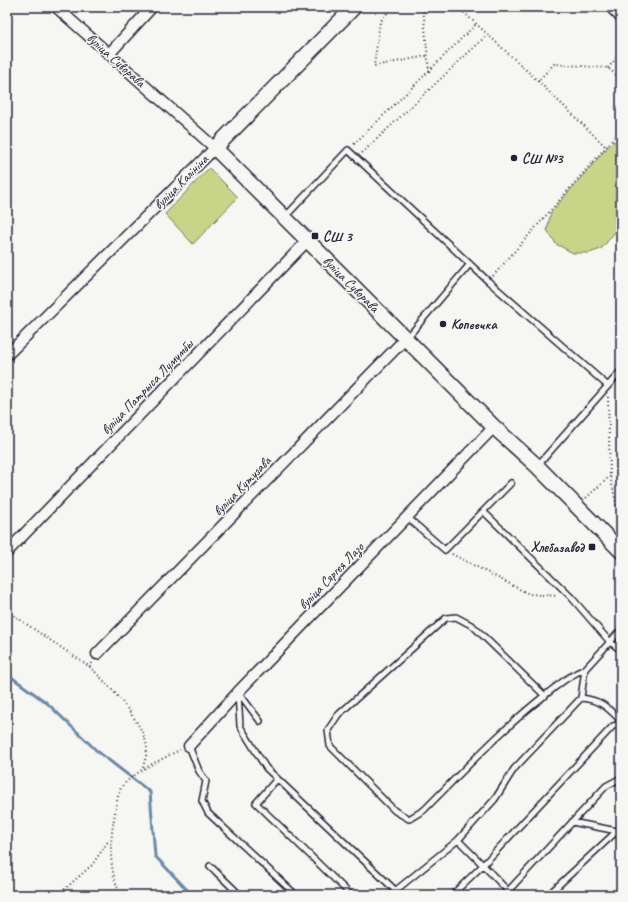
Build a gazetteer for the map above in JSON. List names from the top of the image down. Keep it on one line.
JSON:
{"streets":{"main road":["вуліца Суворава","вуліца Калініна"],"street":["вуліца Патрыса Лумумбы","вуліца Кутузава","вуліца Сяргея Лазо"]},"crossings":[["вуліца Суворава","вуліца Калініна"],["вуліца Суворава","вуліца Патрыса Лумумбы"],["вуліца Суворава","вуліца Кутузава"],["вуліца Суворава","вуліца Сяргея Лазо"]],"places":{"other":["СШ №3","Копеечка"],"transit":["СШ 3","Хлебазавод"]}}
